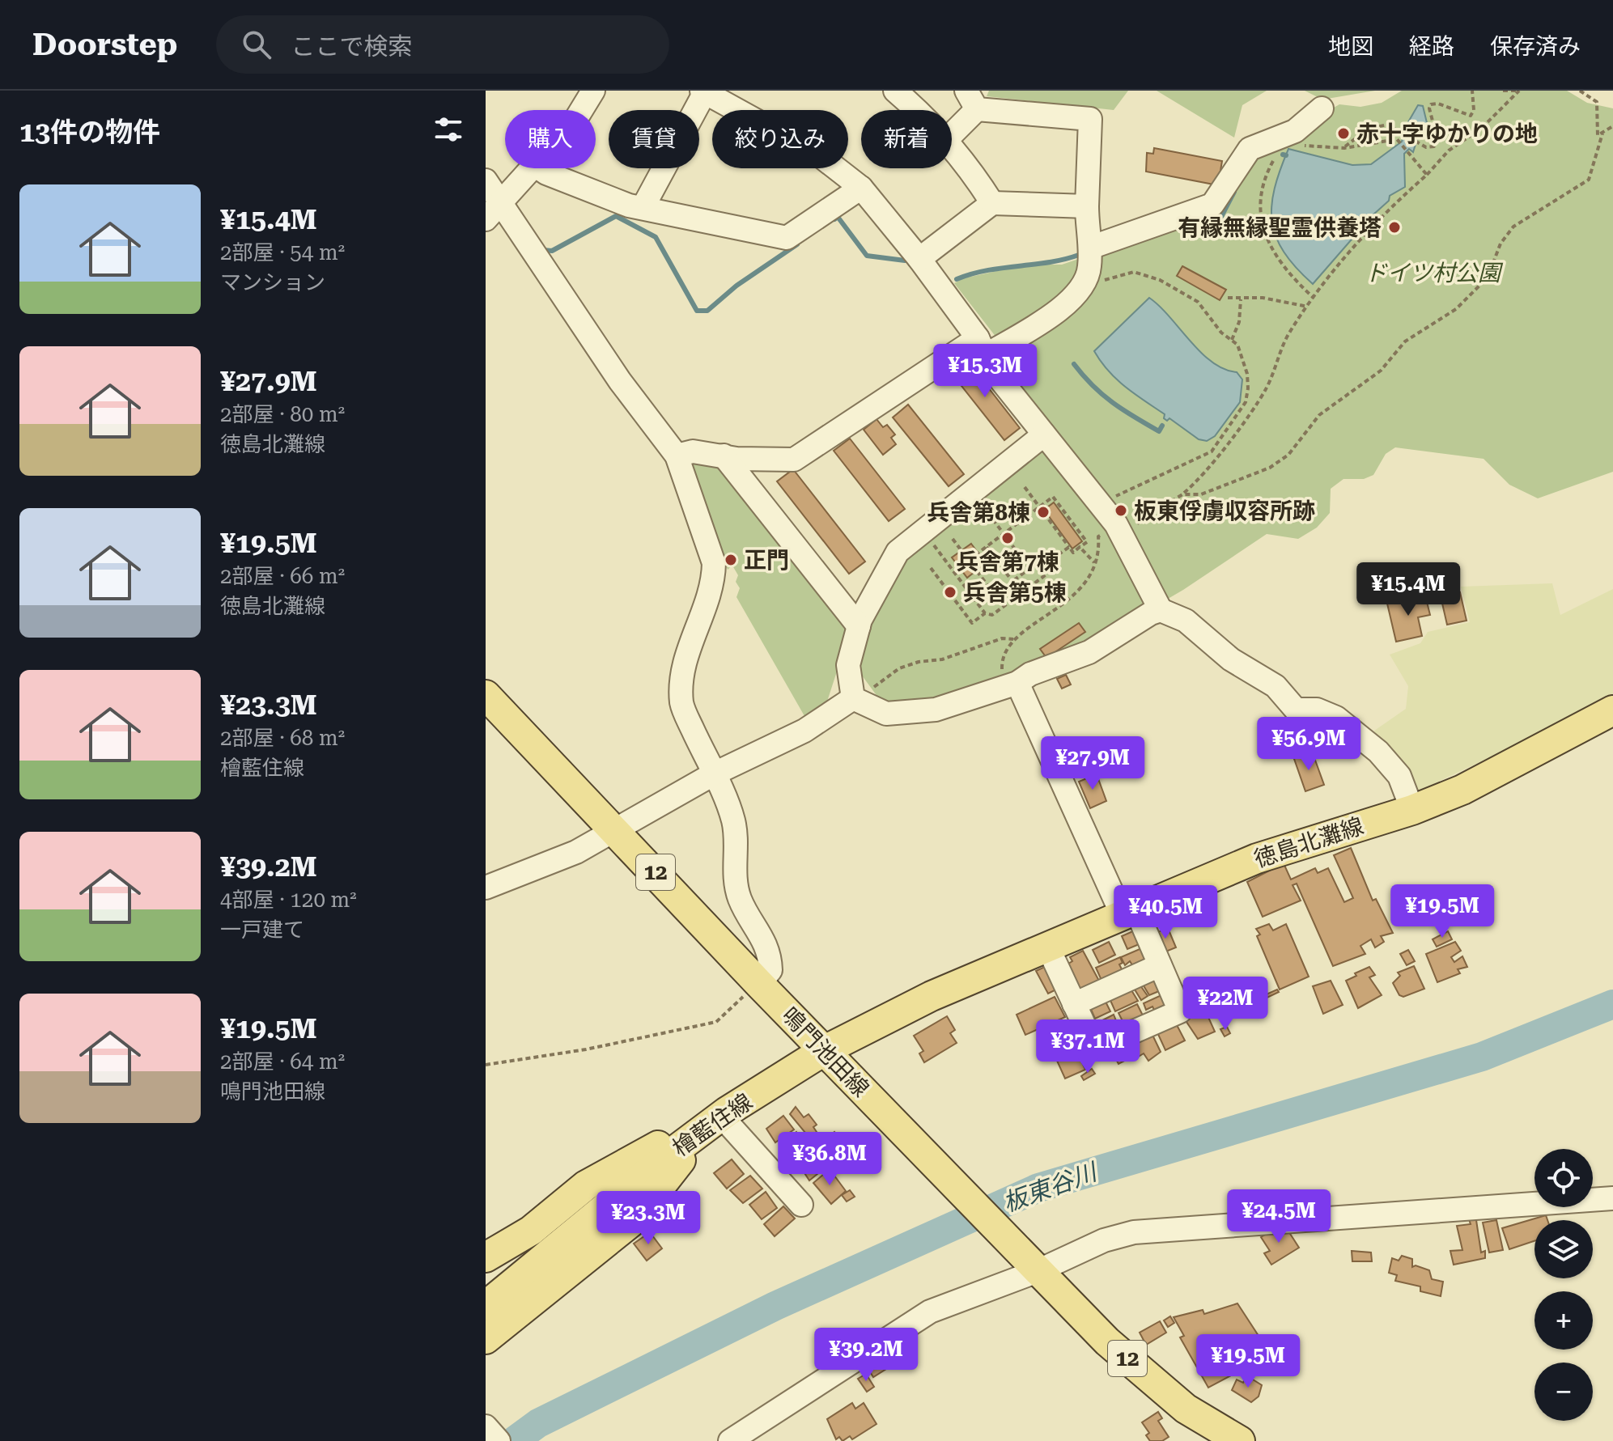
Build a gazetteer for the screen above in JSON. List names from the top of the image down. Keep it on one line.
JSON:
{"streets":{"main road":["徳島北灘線","12","鳴門池田線","檜藍住線"]},"crossings":[["徳島北灘線","鳴門池田線"],["徳島北灘線","檜藍住線"],["鳴門池田線","檜藍住線"]],"water":["板東谷川"],"parks":["ドイツ村公園"],"places":["赤十字ゆかりの地","有縁無縁聖霊供養塔","板東俘虜収容所跡","兵舎第8棟","兵舎第7棟","正門","兵舎第5棟"],"page":{"header":"Doorstep","search":"ここで検索","nav":["地図","経路","保存済み"],"heading":"13件の物件","chip":["購入","賃貸","絞り込み","新着"],"list":[{"name":"¥15.4M","note":"2部屋 · 54 m² · マンション"},{"name":"¥27.9M","note":"2部屋 · 80 m² · 徳島北灘線"},{"name":"¥19.5M","note":"2部屋 · 66 m² · 徳島北灘線"},{"name":"¥23.3M","note":"2部屋 · 68 m² · 檜藍住線"},{"name":"¥39.2M","note":"4部屋 · 120 m² · 一戸建て"},{"name":"¥19.5M","note":"2部屋 · 64 m² · 鳴門池田線"}],"price":["¥15.3M","¥15.4M","¥56.9M","¥27.9M","¥19.5M","¥40.5M","¥22M","¥37.1M","¥36.8M","¥24.5M","¥23.3M","¥39.2M","¥19.5M"],"map_buttons":["+","−"]}}
